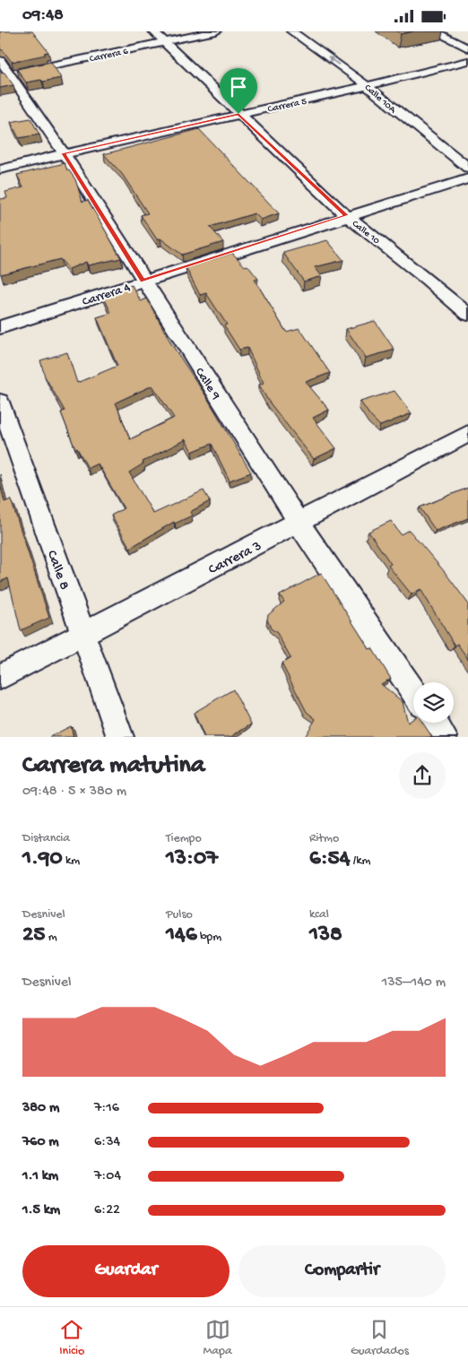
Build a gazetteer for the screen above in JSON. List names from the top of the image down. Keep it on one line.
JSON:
{"streets":{"street":["Carrera 6","Calle 10A","Carrera 5","Calle 10","Carrera 4","Calle 9","Carrera 3","Calle 8"]},"crossings":[["Carrera 6","Calle 10"],["Carrera 6","Calle 9"],["Calle 10A","Carrera 5"],["Carrera 5","Calle 10"],["Carrera 5","Calle 9"],["Calle 10","Carrera 4"],["Carrera 4","Calle 9"],["Calle 9","Carrera 3"],["Carrera 3","Calle 8"]],"page":{"status":"09:48","heading":["Carrera matutina","09:48 · 5 × 380 m"],"stats":[["Distancia","1.90 km"],["Tiempo","13:07"],["Ritmo","6:54 /km"],["Desnivel","25 m"],["Pulso","146 bpm"],["kcal","138"]],"chart":["Desnivel","135–140 m"],"list":[{"name":"380 m","note":"7:16"},{"name":"760 m","note":"6:34"},{"name":"1.1 km","note":"7:04"},{"name":"1.5 km","note":"6:22"}],"buttons":["Guardar","Compartir"],"tabs":["Inicio","Mapa","Guardados"]}}
